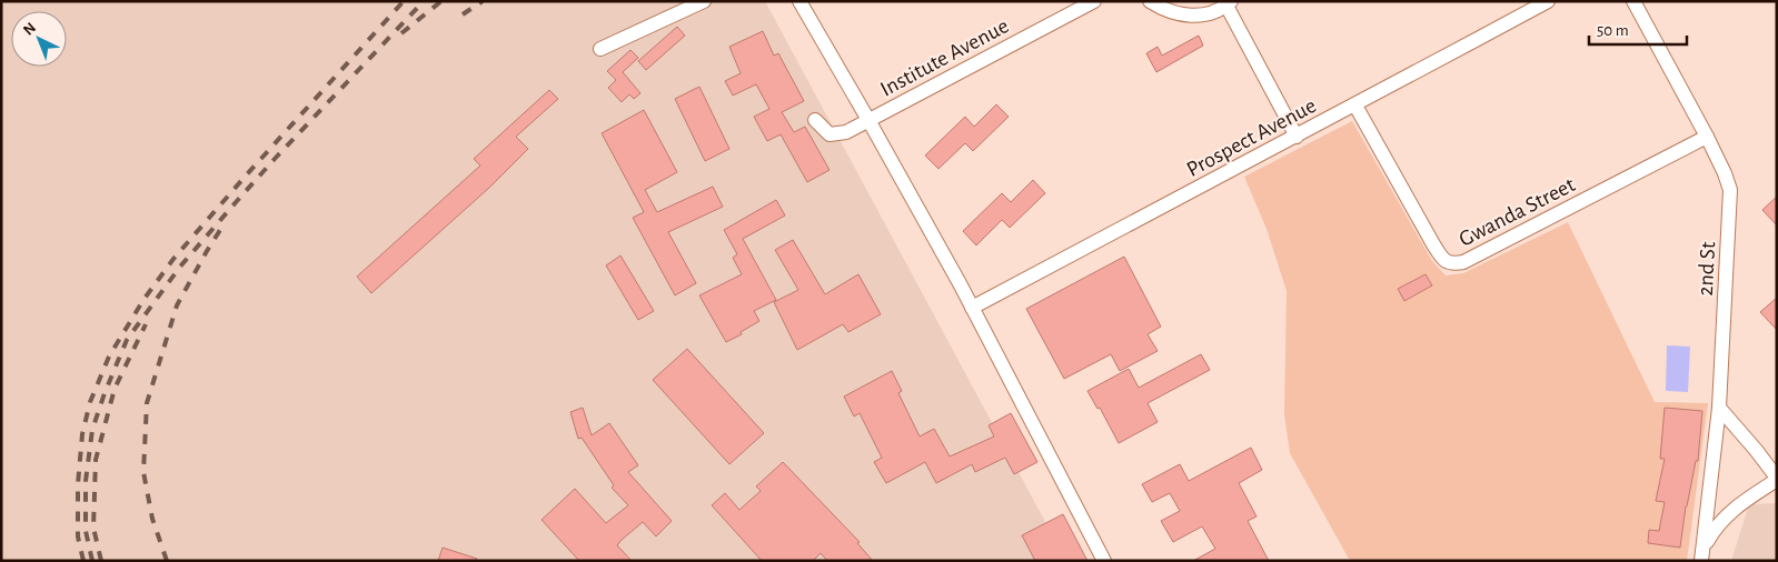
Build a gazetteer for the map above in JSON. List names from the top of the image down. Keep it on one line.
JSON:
{"streets":{"street":["Institute Avenue","Prospect Avenue","Gwanda Street","2nd St"]},"crossings":[["Prospect Avenue","Gwanda Street"],["Gwanda Street","2nd St"]],"scale_bar":"50 m","north":"top left"}
